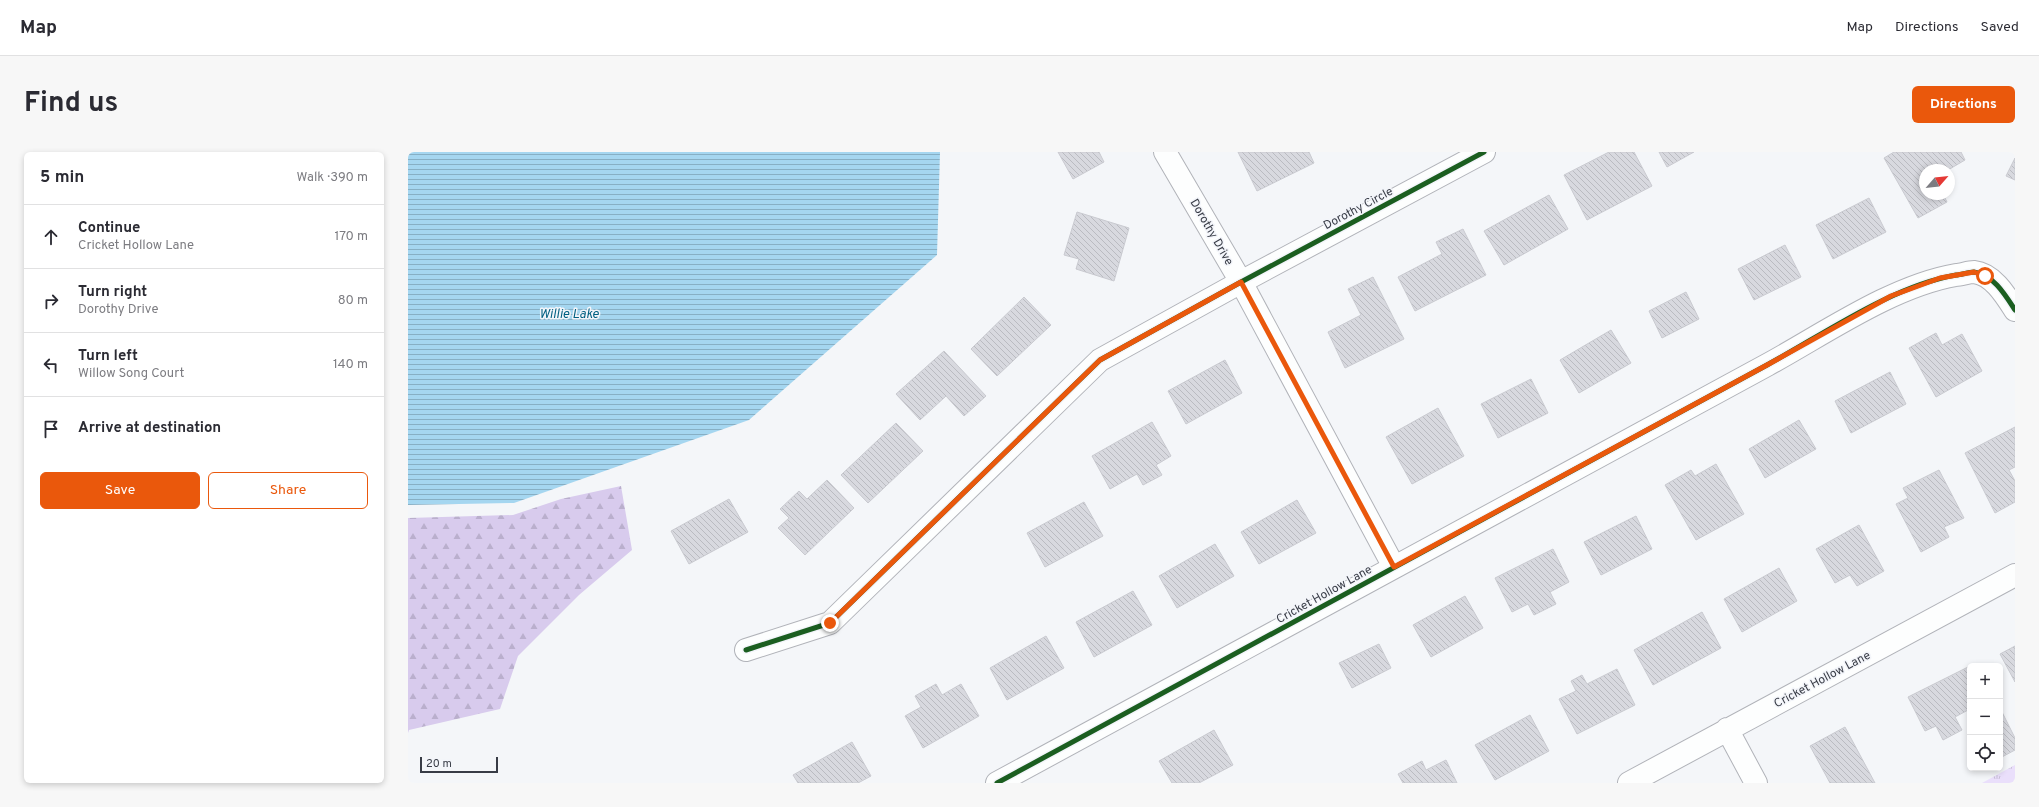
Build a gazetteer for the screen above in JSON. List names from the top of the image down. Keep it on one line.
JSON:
{"streets":{"street":["Dorothy Circle","Dorothy Drive","Cricket Hollow Lane"]},"crossings":[["Dorothy Circle","Dorothy Drive"],["Dorothy Drive","Cricket Hollow Lane"]],"water":["Willie Lake"],"scale_bar":"20 m","north":"top right","page":{"header":"Map","nav":["Map","Directions","Saved"],"title":"Find us","buttons":["Directions",["Save","Share"]],"heading":["5 min","Walk · 390 m"],"list":[["Continue","Cricket Hollow Lane","170 m"],["Turn right","Dorothy Drive","80 m"],["Turn left","Willow Song Court","140 m"],"Arrive at destination"],"map_buttons":["+","−"],"scale":"20 m"}}
